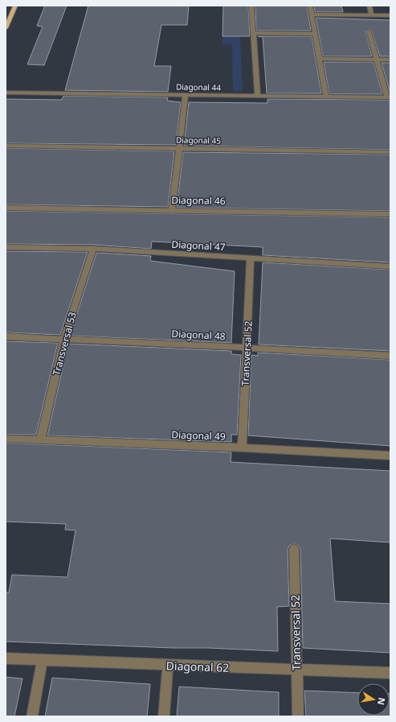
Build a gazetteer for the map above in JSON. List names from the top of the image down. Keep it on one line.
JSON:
{"streets":{"street":["Diagonal 44","Diagonal 45","Diagonal 46","Diagonal 47","Diagonal 48","Transversal 53","Transversal 52","Diagonal 49","Diagonal 62"]},"crossings":[["Diagonal 47","Transversal 53"],["Diagonal 47","Transversal 52"],["Diagonal 48","Transversal 53"],["Diagonal 48","Transversal 52"],["Transversal 53","Diagonal 49"],["Transversal 52","Diagonal 49"],["Transversal 52","Diagonal 62"]],"north":"right"}
